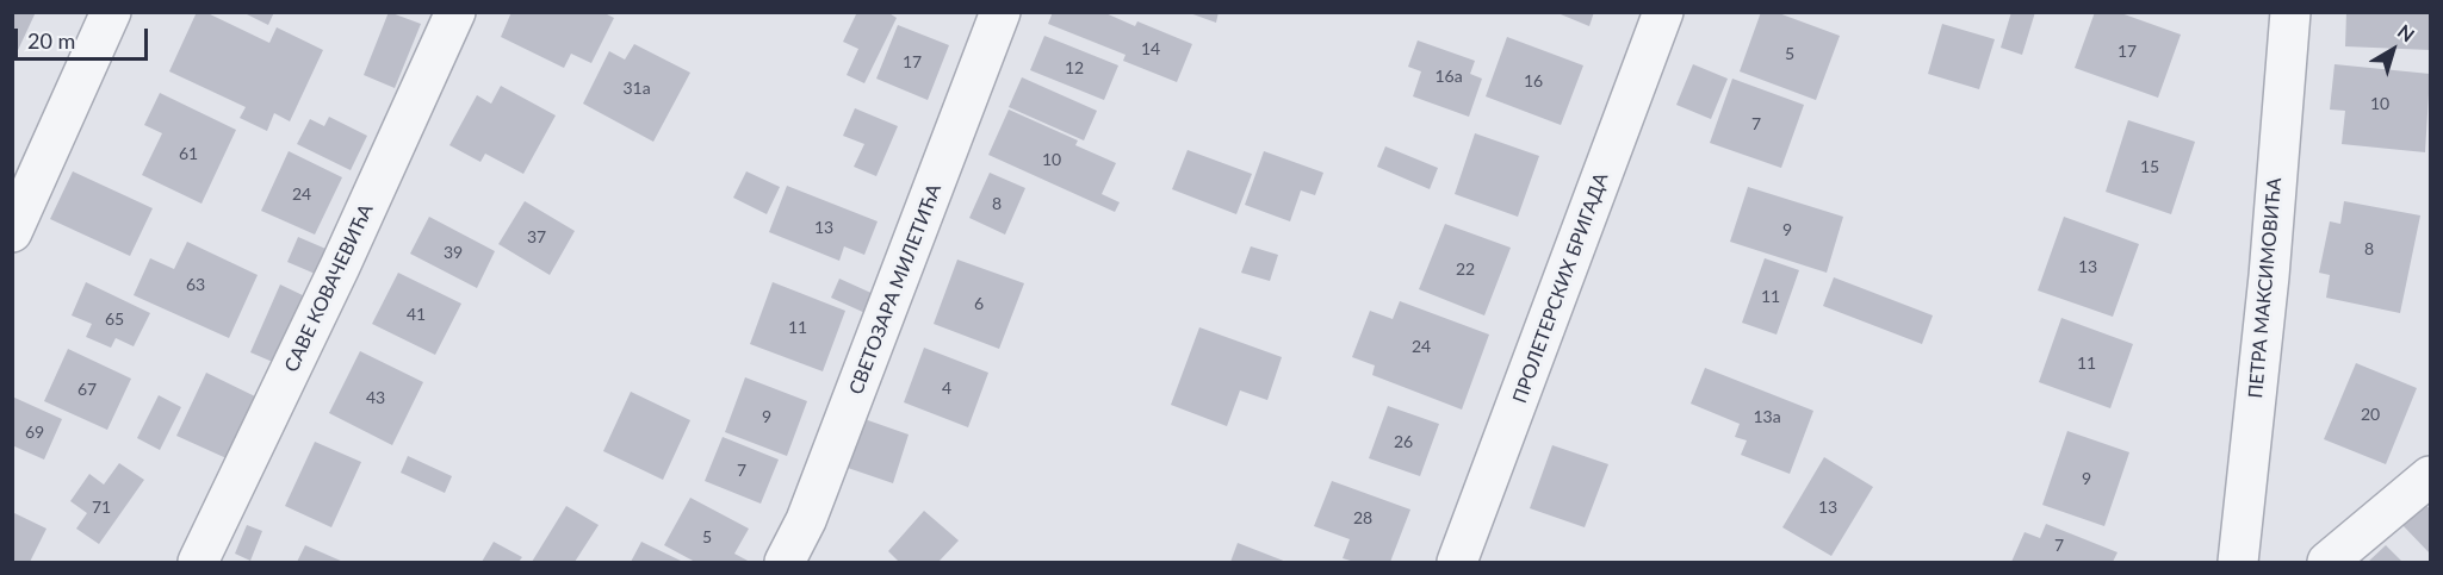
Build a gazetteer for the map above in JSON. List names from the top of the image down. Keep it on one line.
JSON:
{"streets":{"street":["САВЕ КОВАЧЕВИЋА","ПРОЛЕТЕРСКИХ БРИГАДА","ПЕТРА МАКСИМОВИЋА","СВЕТОЗАРА МИЛЕТИЋА"]},"house_numbers":["14","17","5","17","12","16a","16","31a","10","7","61","10","15","24","8","13","9","37","8","39","13","22","63","11","6","41","65","11","24","11","4","67","43","20","9","13a","69","26","7","9","71","13","28","5","7"],"scale_bar":"20 m","north":"top right"}
